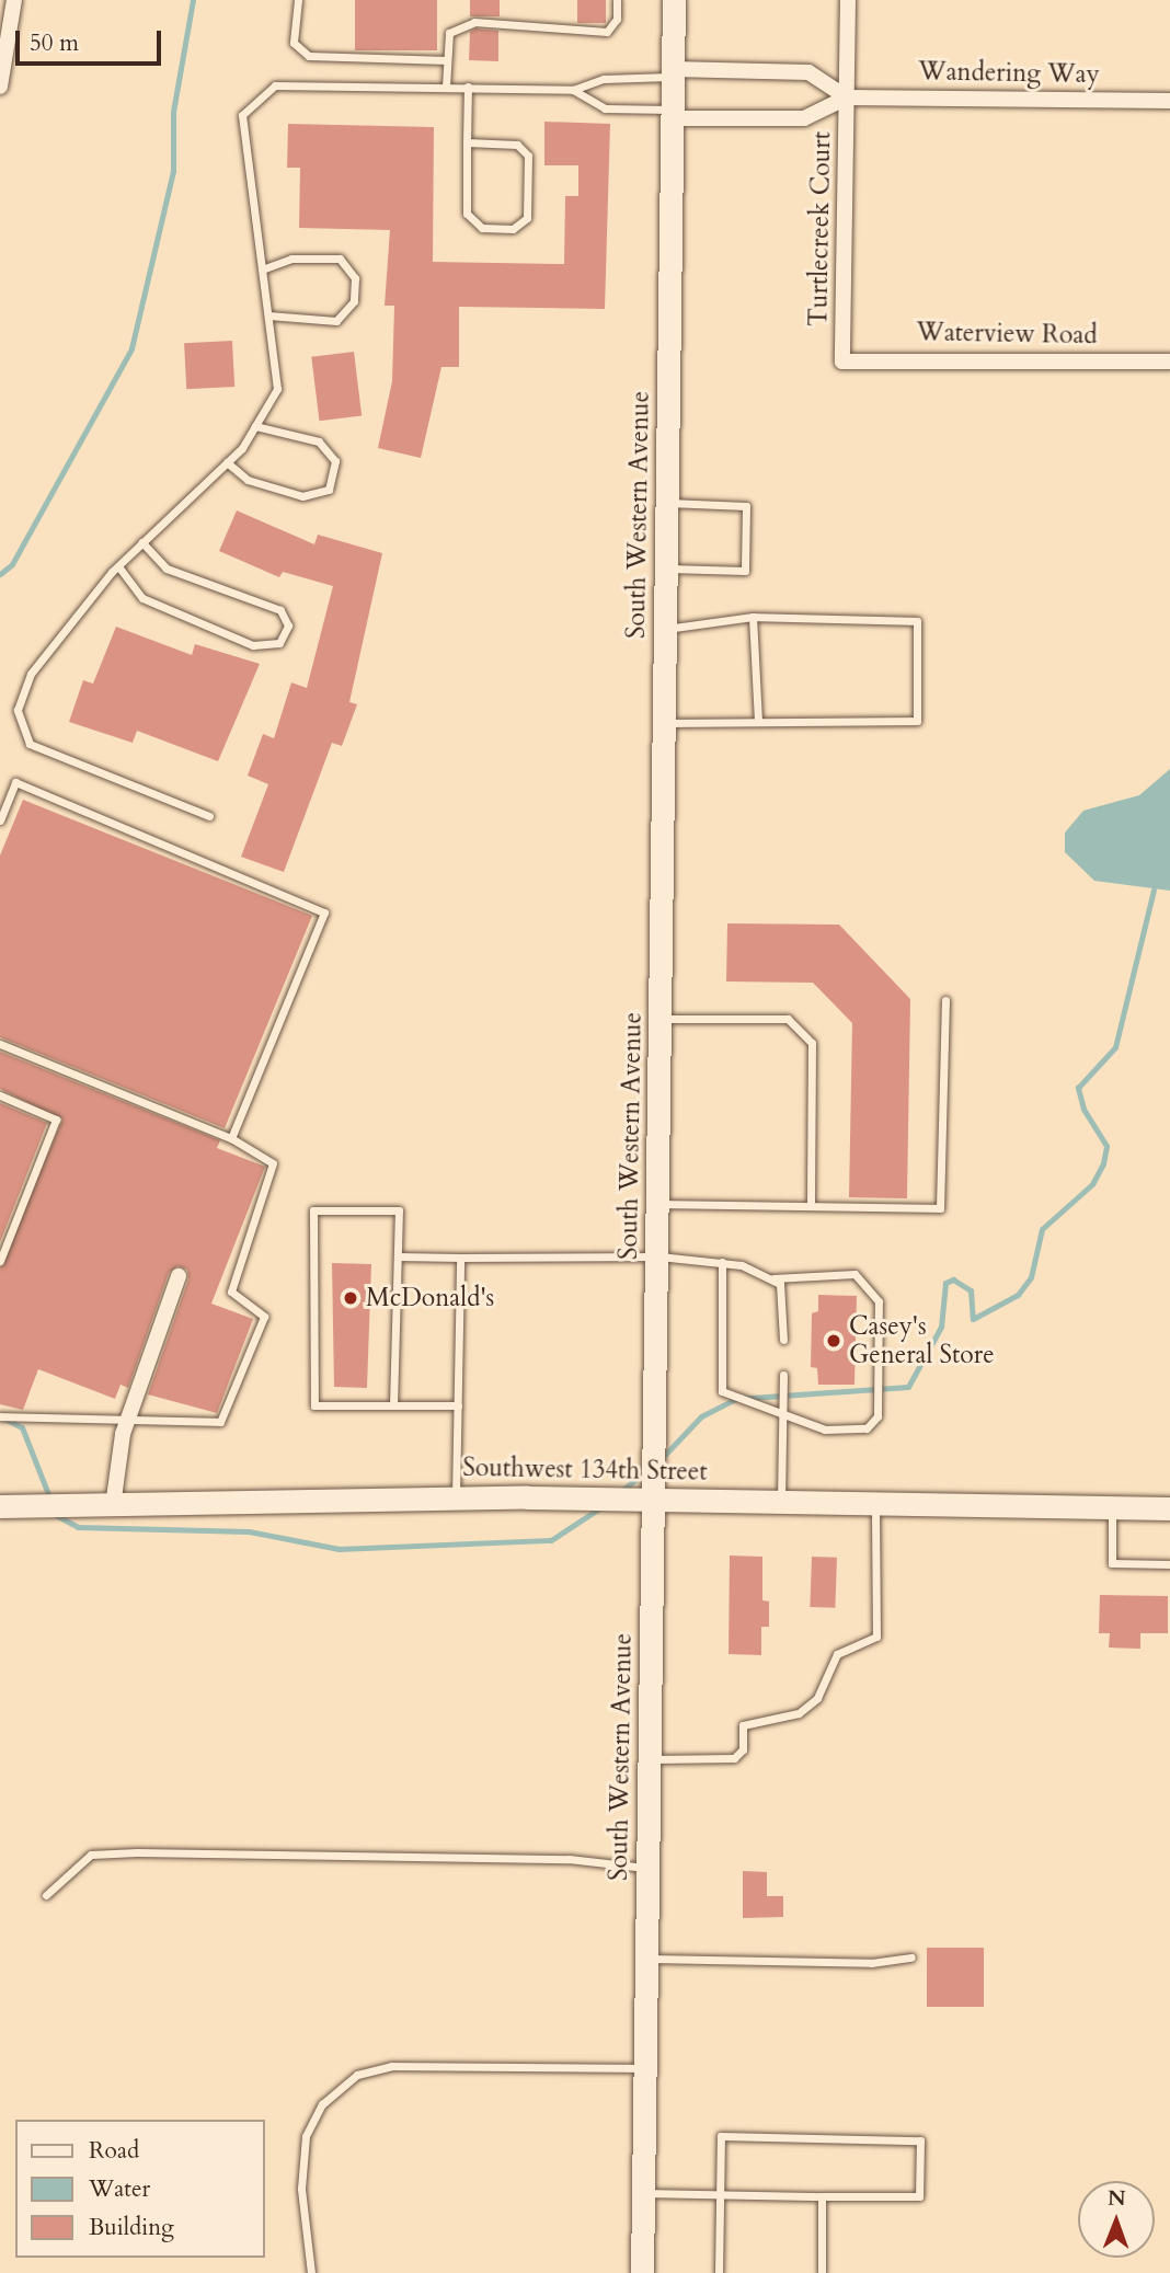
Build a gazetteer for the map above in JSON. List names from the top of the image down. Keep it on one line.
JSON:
{"streets":{"main road":["South Western Avenue","Southwest 134th Street"],"street":["Wandering Way","Turtlecreek Court","Waterview Road"]},"crossings":[["Wandering Way","Turtlecreek Court"],["Wandering Way","South Western Avenue"],["Turtlecreek Court","Waterview Road"],["South Western Avenue","Southwest 134th Street"]],"places":["McDonald's","Casey's General Store"],"legend":["Road","Water","Building"],"scale_bar":"50 m","north":"top"}
